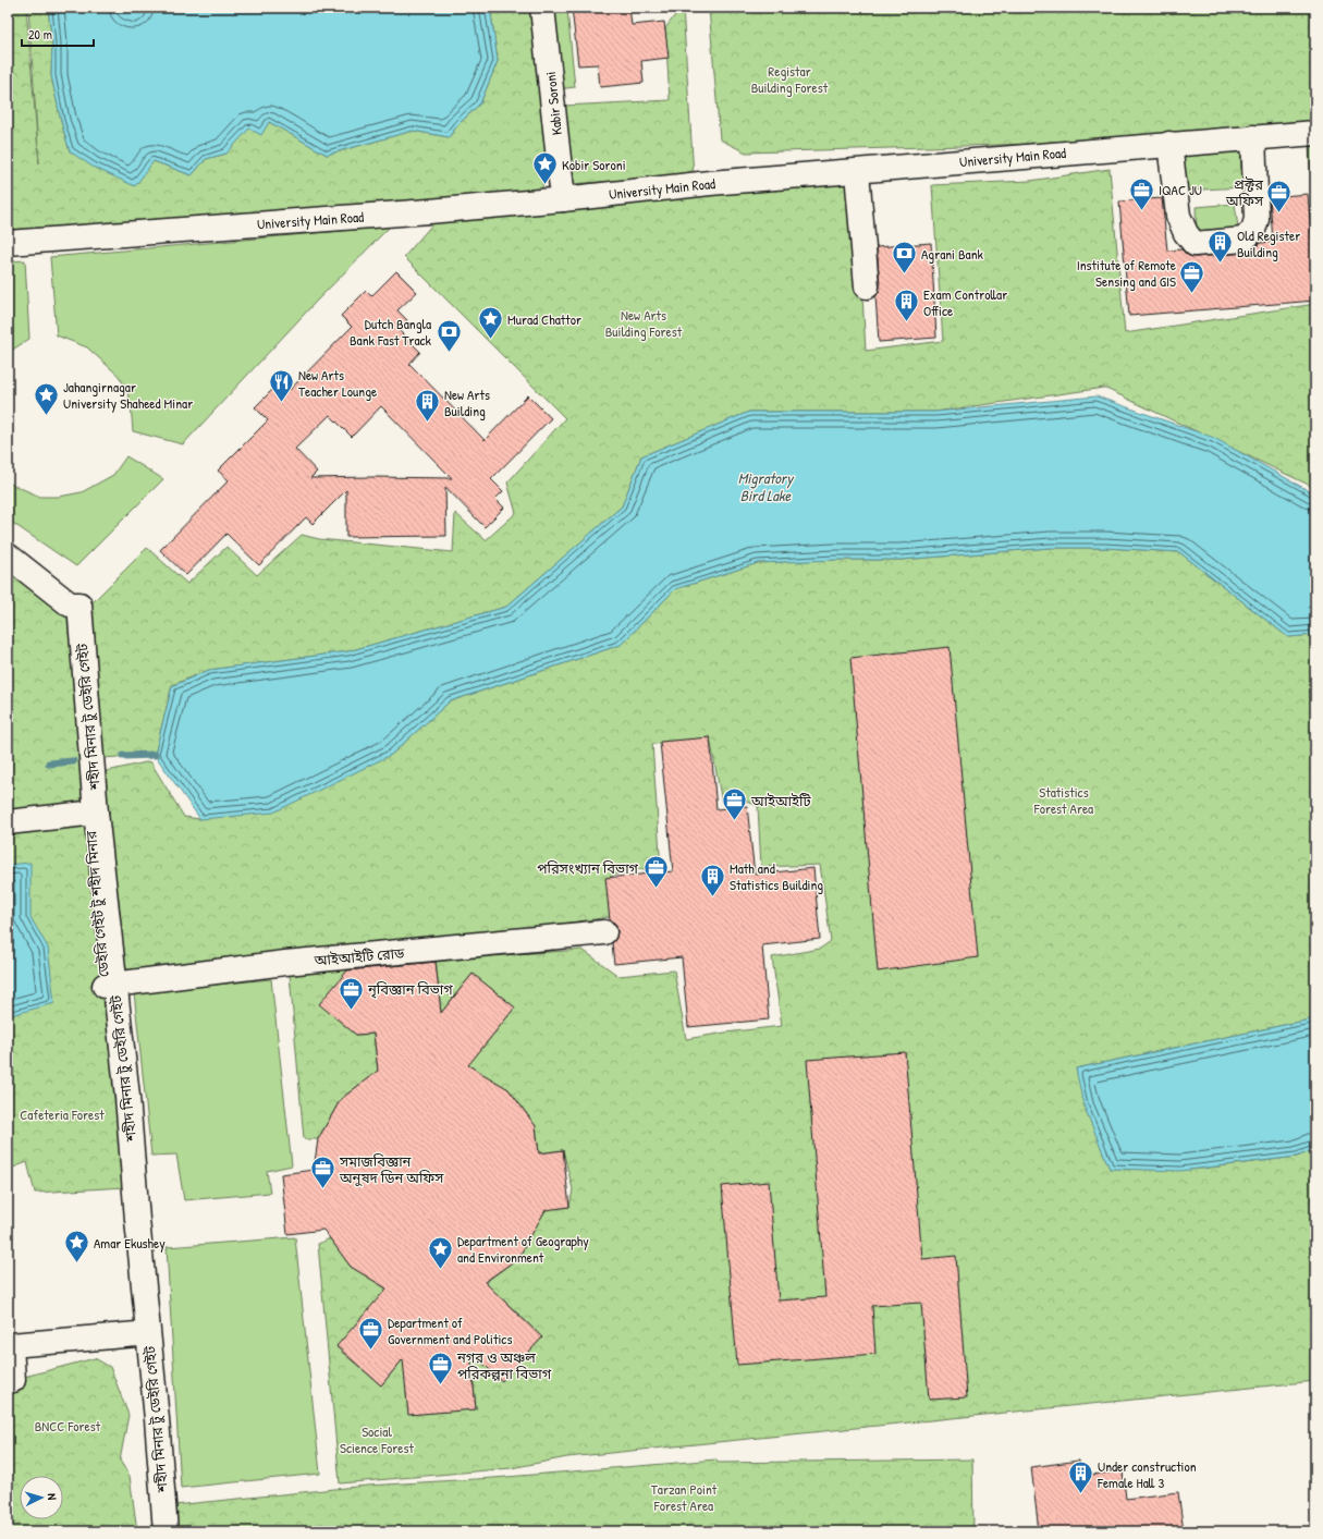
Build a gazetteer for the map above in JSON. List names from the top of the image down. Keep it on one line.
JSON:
{"streets":{"street":["Kabir Soroni","University Main Road","শহীদ মিনার টু ডেইরি গেইট","ডেইরি গেইট টু শহীদ মিনার","আইআইটি রোড"]},"crossings":[["Kabir Soroni","University Main Road"],["শহীদ মিনার টু ডেইরি গেইট","ডেইরি গেইট টু শহীদ মিনার"],["শহীদ মিনার টু ডেইরি গেইট","আইআইটি রোড"],["ডেইরি গেইট টু শহীদ মিনার","আইআইটি রোড"]],"water":["Migratory Bird Lake"],"parks":["Registar Building Forest","New Arts Building Forest","Statistics Forest Area","Cafeteria Forest","BNCC Forest","Social Science Forest","Tarzan Point Forest Area"],"places":{"place":["Kobir Soroni","Murad Chattor","Jahangirnagar University Shaheed Minar","Amar Ekushey","Department of Geography and Environment"],"office":["IQAC JU","প্রক্টর অফিস","Institute of Remote Sensing and GIS","আইআইটি","পরিসংখ্যান বিভাগ","নৃবিজ্ঞান বিভাগ","সমাজবিজ্ঞান অনুষদ ডিন অফিস","Department of Government and Politics","নগর ও অঞ্চল পরিকল্পনা বিভাগ"],"building":["Old Register Building","Exam Controllar Office","New Arts Building","Math and Statistics Building","Under construction Female Hall 3"],"bank":["Agrani Bank","Dutch Bangla Bank Fast Track"],"restaurant":["New Arts Teacher Lounge"]},"scale_bar":"20 m","north":"right"}
